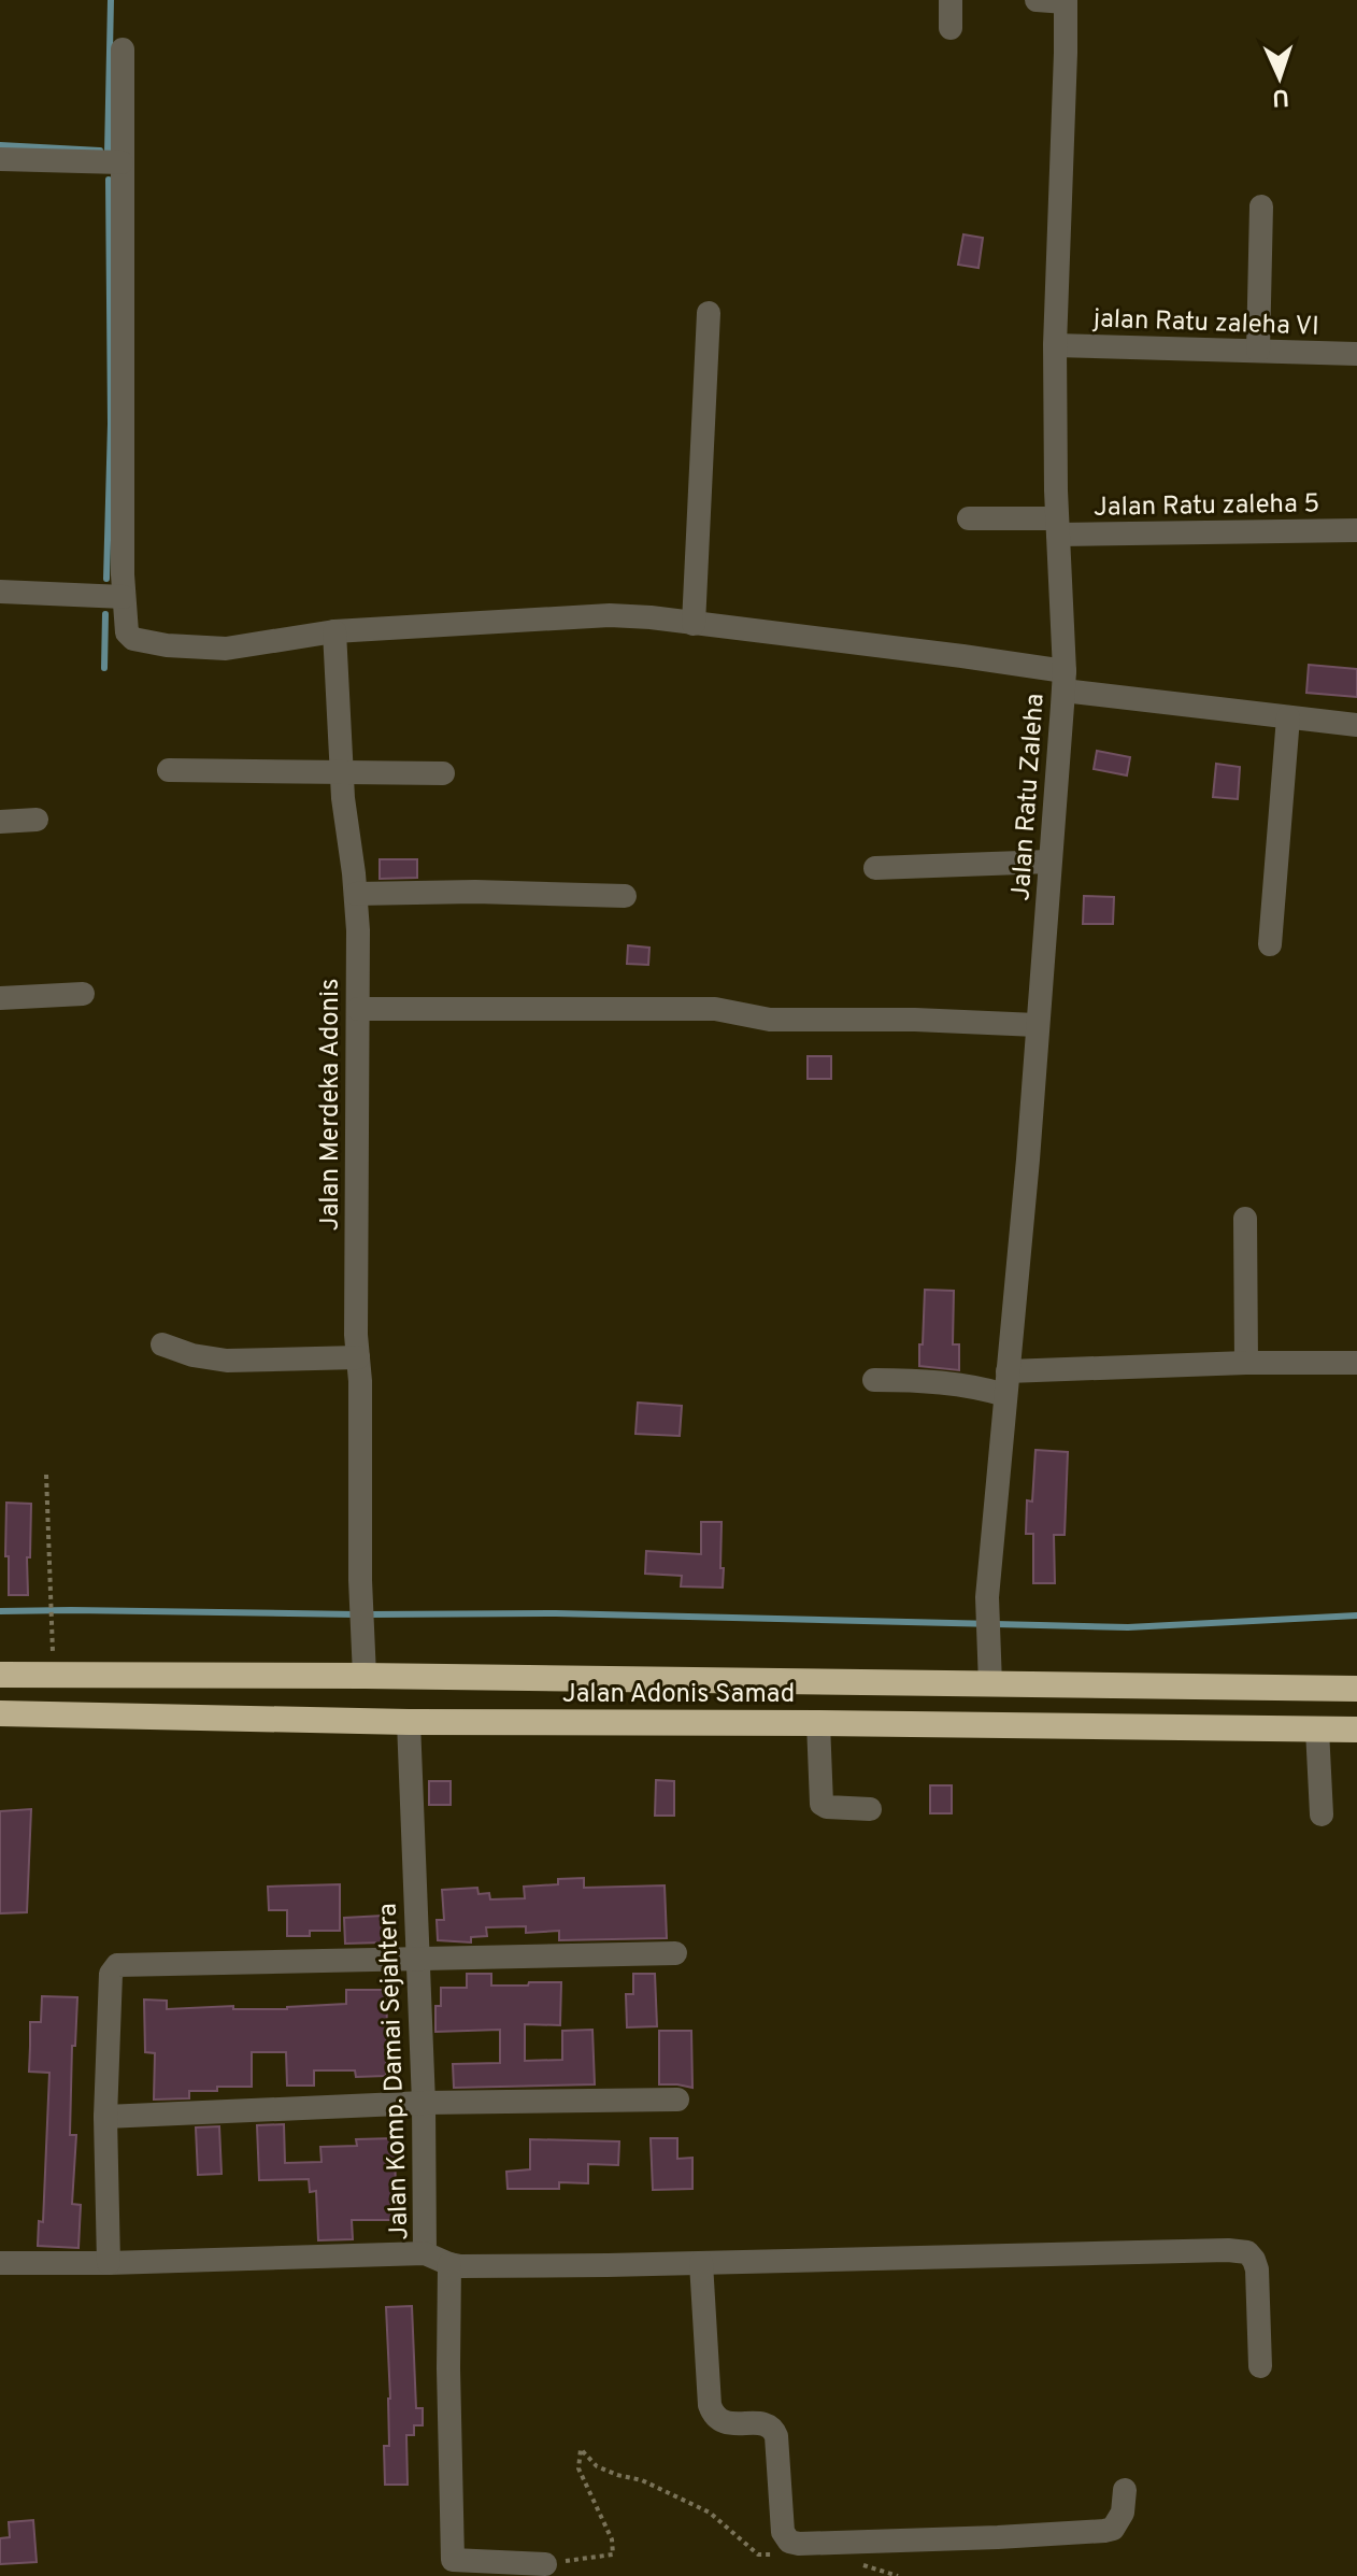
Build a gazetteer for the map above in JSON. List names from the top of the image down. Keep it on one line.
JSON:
{"streets":{"highway":["Jalan Adonis Samad"],"street":["jalan Ratu zaleha VI","Jalan Ratu zaleha 5","Jalan Ratu Zaleha","Jalan Merdeka Adonis","Jalan Komp. Damai Sejahtera"]},"crossings":[["jalan Ratu zaleha VI","Jalan Ratu Zaleha"],["Jalan Ratu zaleha 5","Jalan Ratu Zaleha"],["Jalan Adonis Samad","Jalan Komp. Damai Sejahtera"]],"north":"bottom"}
